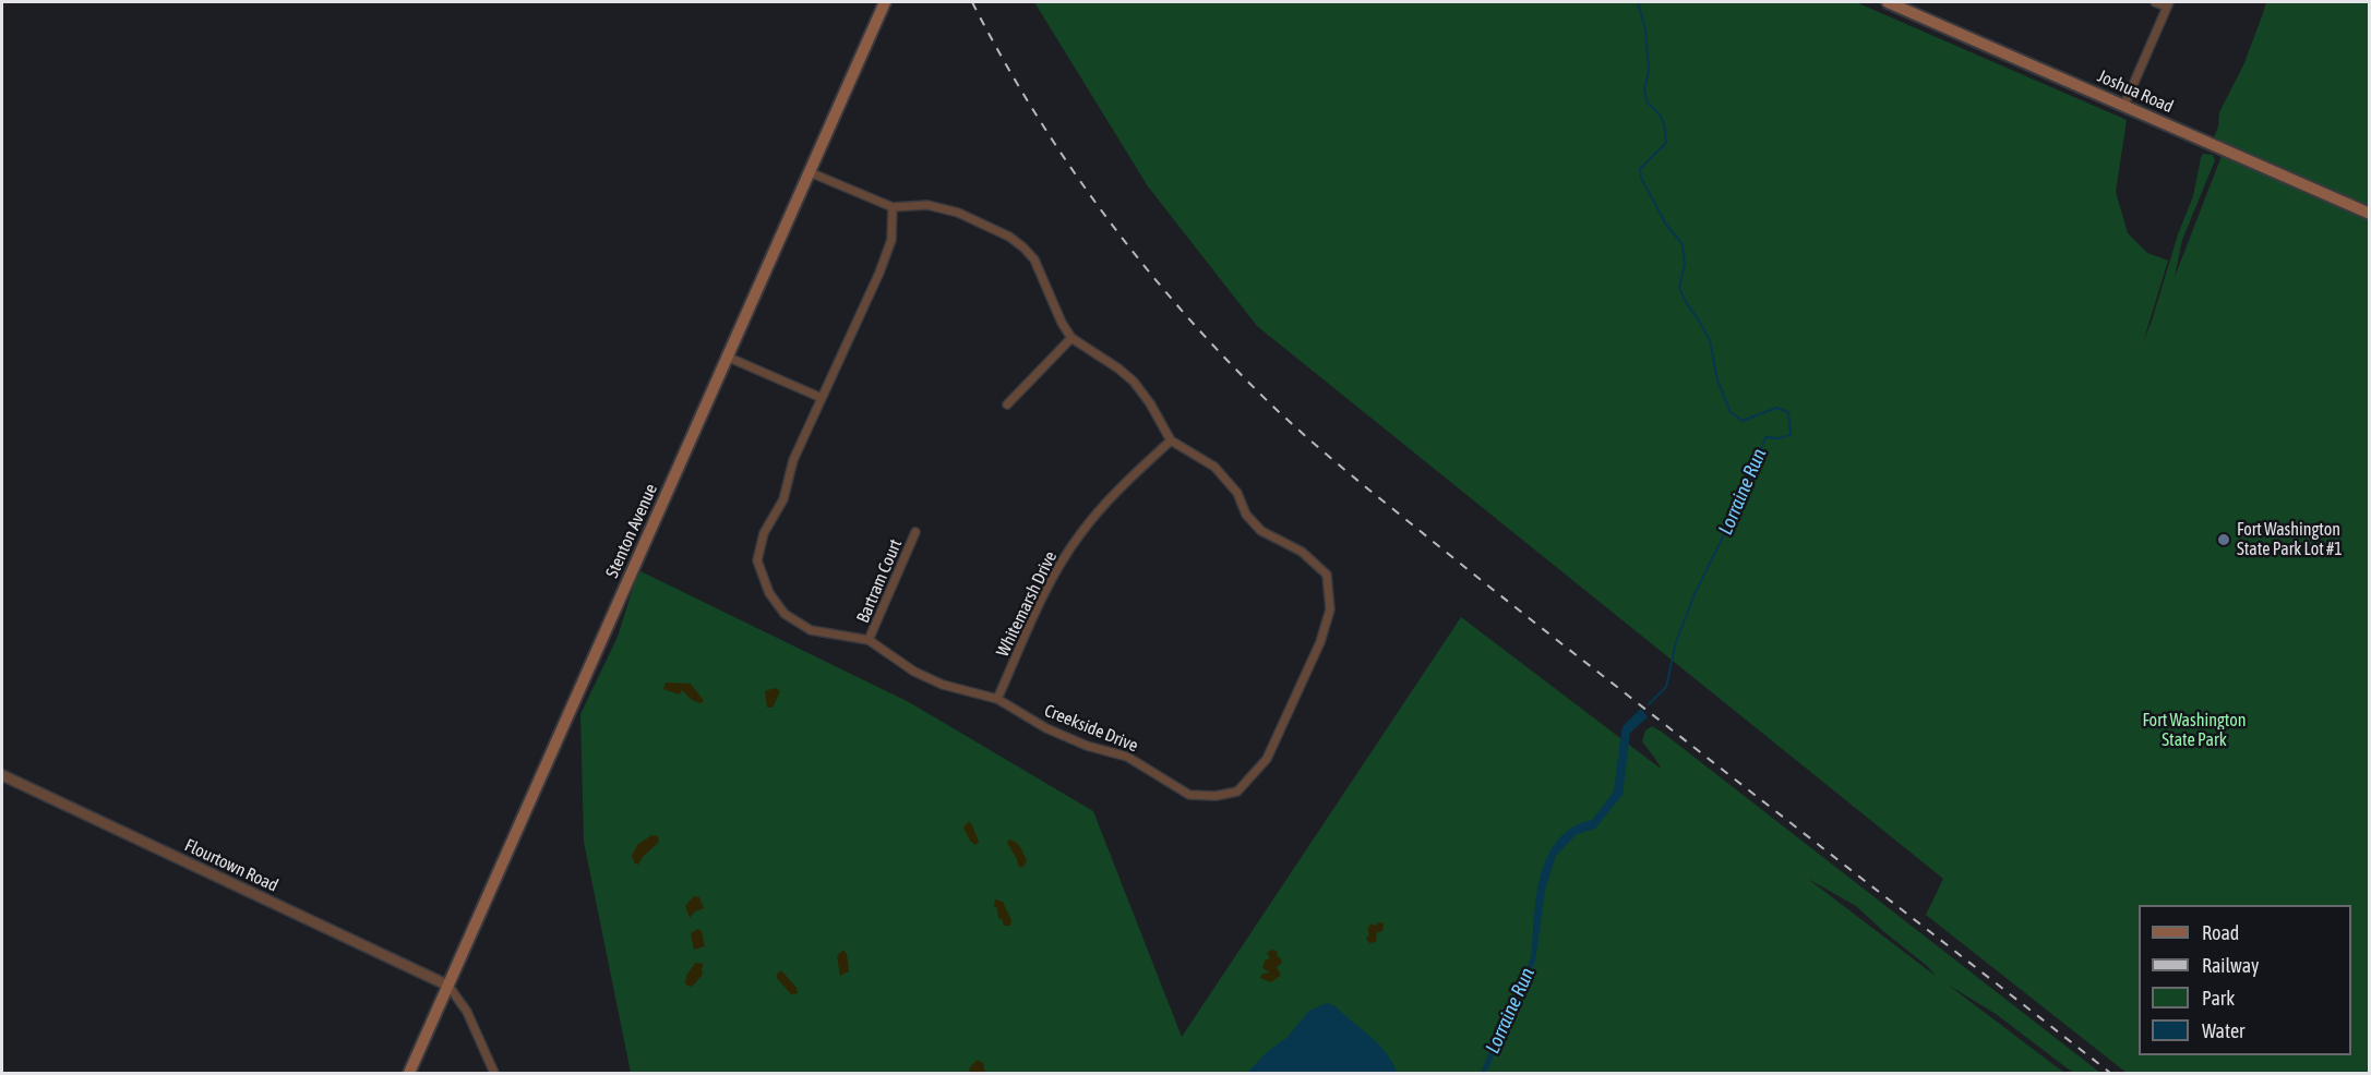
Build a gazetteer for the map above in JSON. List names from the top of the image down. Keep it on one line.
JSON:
{"streets":{"main road":["Joshua Road","Stenton Avenue"],"street":["Bartram Court","Whitemarsh Drive","Creekside Drive","Flourtown Road"]},"crossings":[["Stenton Avenue","Creekside Drive"],["Stenton Avenue","Flourtown Road"],["Bartram Court","Creekside Drive"],["Whitemarsh Drive","Creekside Drive"]],"water":["Lorraine Run"],"parks":["Fort Washington State Park"],"places":["Fort Washington State Park Lot #1"],"legend":["Road","Railway","Park","Water"]}
